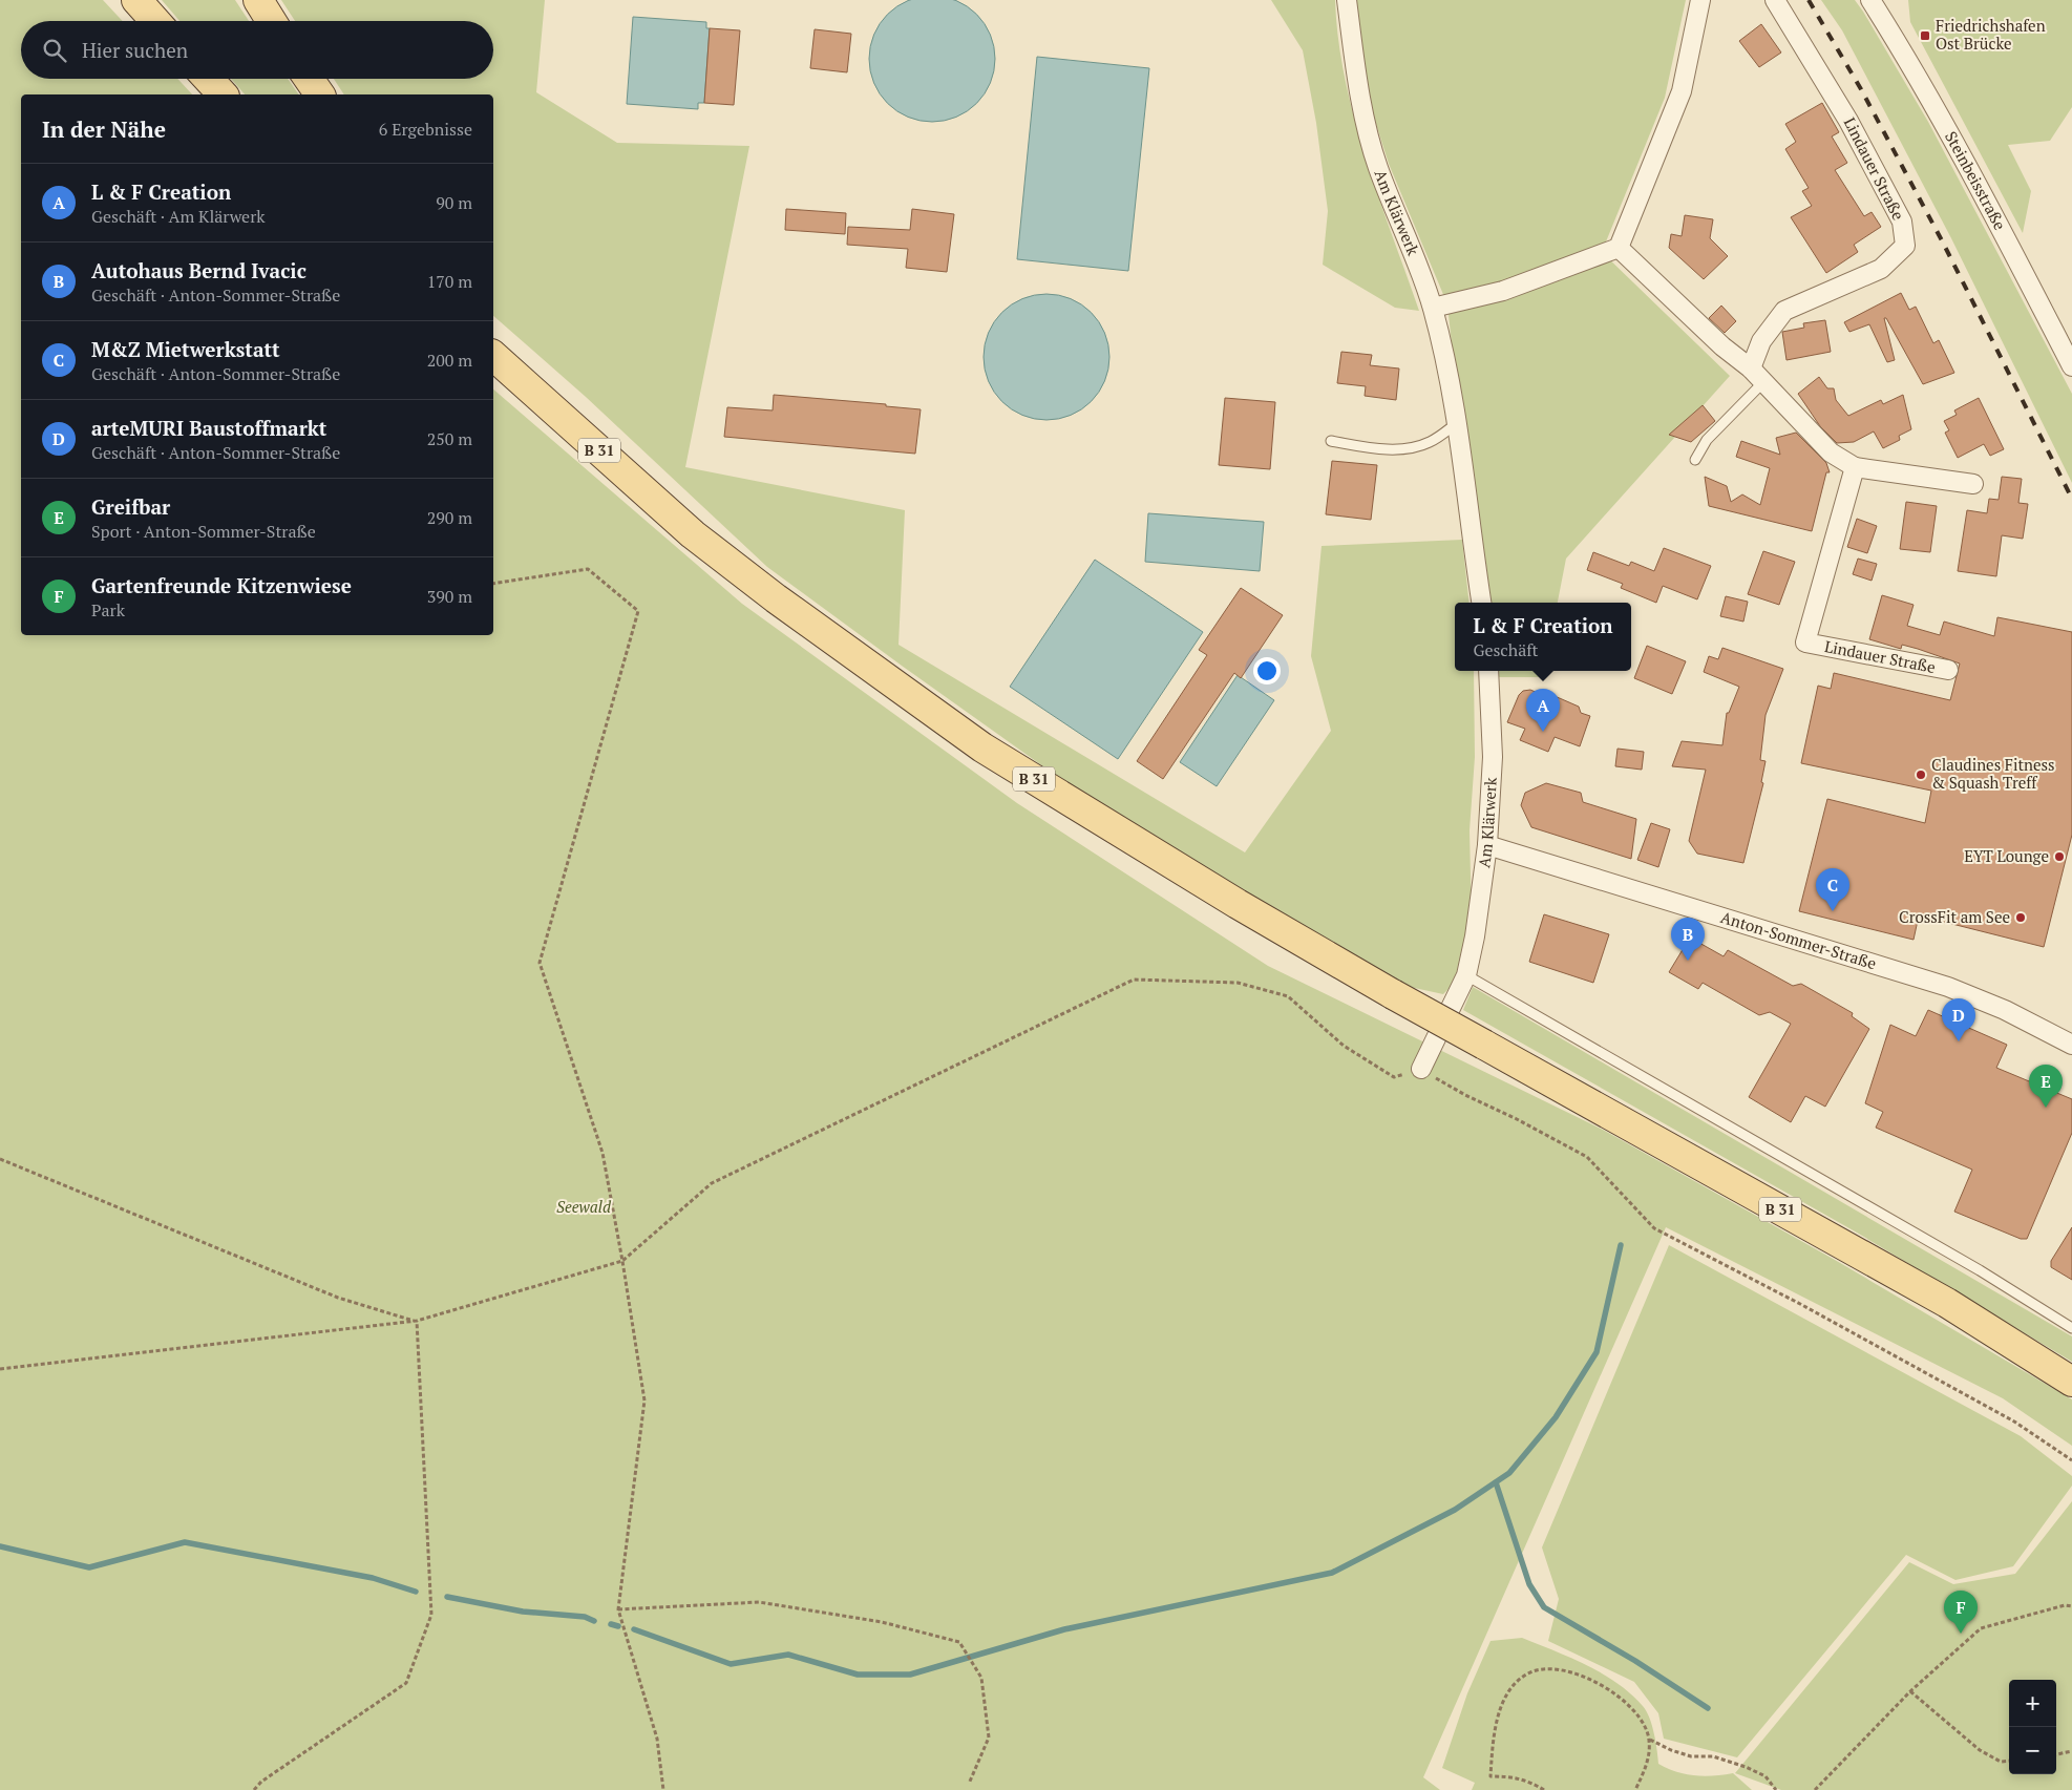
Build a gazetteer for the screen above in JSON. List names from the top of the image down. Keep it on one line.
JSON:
{"streets":{"main road":["B 31"],"street":["Lindauer Straße","Steinbeisstraße","Am Klärwerk","Anton-Sommer-Straße"]},"crossings":[["Am Klärwerk","Anton-Sommer-Straße"]],"parks":["Seewald"],"places":{"transit":["Friedrichshafen Ost Brücke"],"other":["Claudines Fitness & Squash Treff","EYT Lounge","CrossFit am See"]},"page":{"search":"Hier suchen","heading":["In der Nähe","6 Ergebnisse"],"list":[{"mark":"A","name":"L & F Creation","note":"Geschäft · Am Klärwerk","value":"90 m"},{"mark":"B","name":"Autohaus Bernd Ivacic","note":"Geschäft · Anton-Sommer-Straße","value":"170 m"},{"mark":"C","name":"M&Z Mietwerkstatt","note":"Geschäft · Anton-Sommer-Straße","value":"200 m"},{"mark":"D","name":"arteMURI Baustoffmarkt","note":"Geschäft · Anton-Sommer-Straße","value":"250 m"},{"mark":"E","name":"Greifbar","note":"Sport · Anton-Sommer-Straße","value":"290 m"},{"mark":"F","name":"Gartenfreunde Kitzenwiese","note":"Park","value":"390 m"}],"popup":["L & F Creation","Geschäft"],"pins":["A","C","B","D","E","F"],"map_buttons":["+","−"]}}
